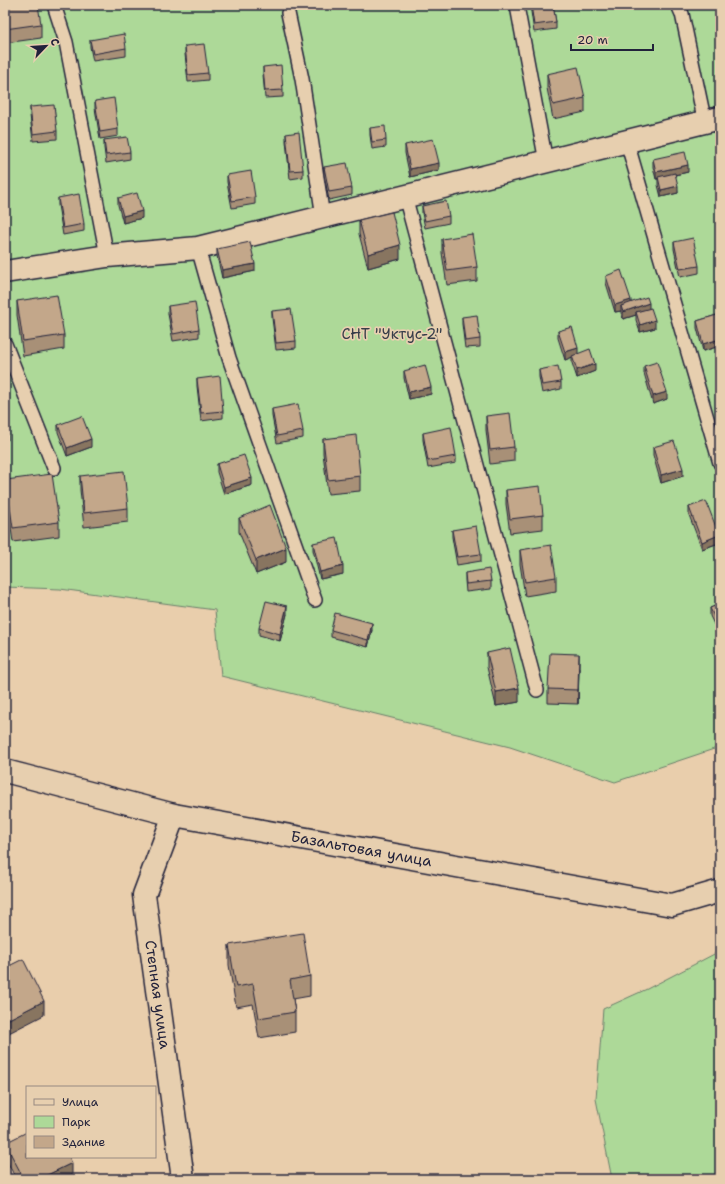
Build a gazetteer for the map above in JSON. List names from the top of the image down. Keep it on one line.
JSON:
{"streets":{"street":["Базальтовая улица","Степная улица"]},"crossings":[["Базальтовая улица","Степная улица"]],"parks":["СНТ \"Уктус-2\""],"legend":["Улица","Парк","Здание"],"scale_bar":"20 m","north":"top right"}
